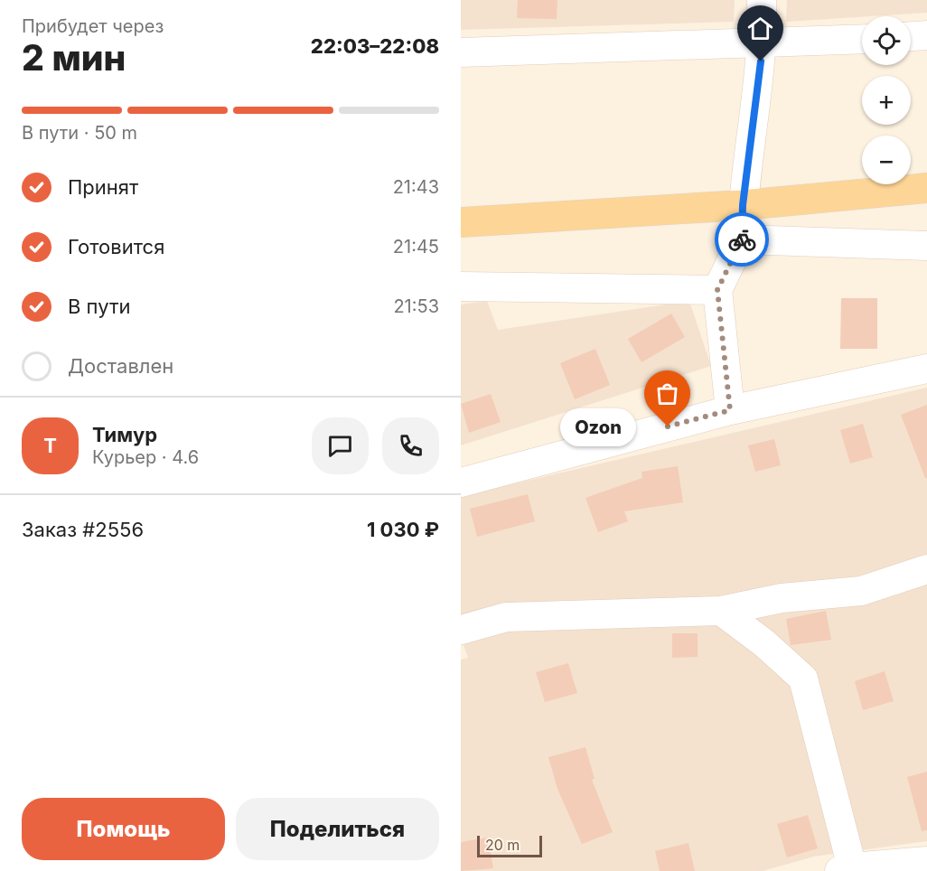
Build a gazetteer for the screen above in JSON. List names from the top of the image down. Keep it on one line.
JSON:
{"places":["Ozon"],"scale_bar":"20 m","page":{"heading":["2 мин","Прибудет через","22:03–22:08"],"panel":["Тимур","Курьер · 4.6","Заказ #2556","1 030 ₽"],"map_buttons":["+","−"],"bar":"В пути · 50 m","list":[["Принят","21:43"],["Готовится","21:45"],["В пути","21:53"],"Доставлен"],"bubble":"Ozon","round":"Т","buttons":["Помощь","Поделиться"],"scale":"20 m"}}
